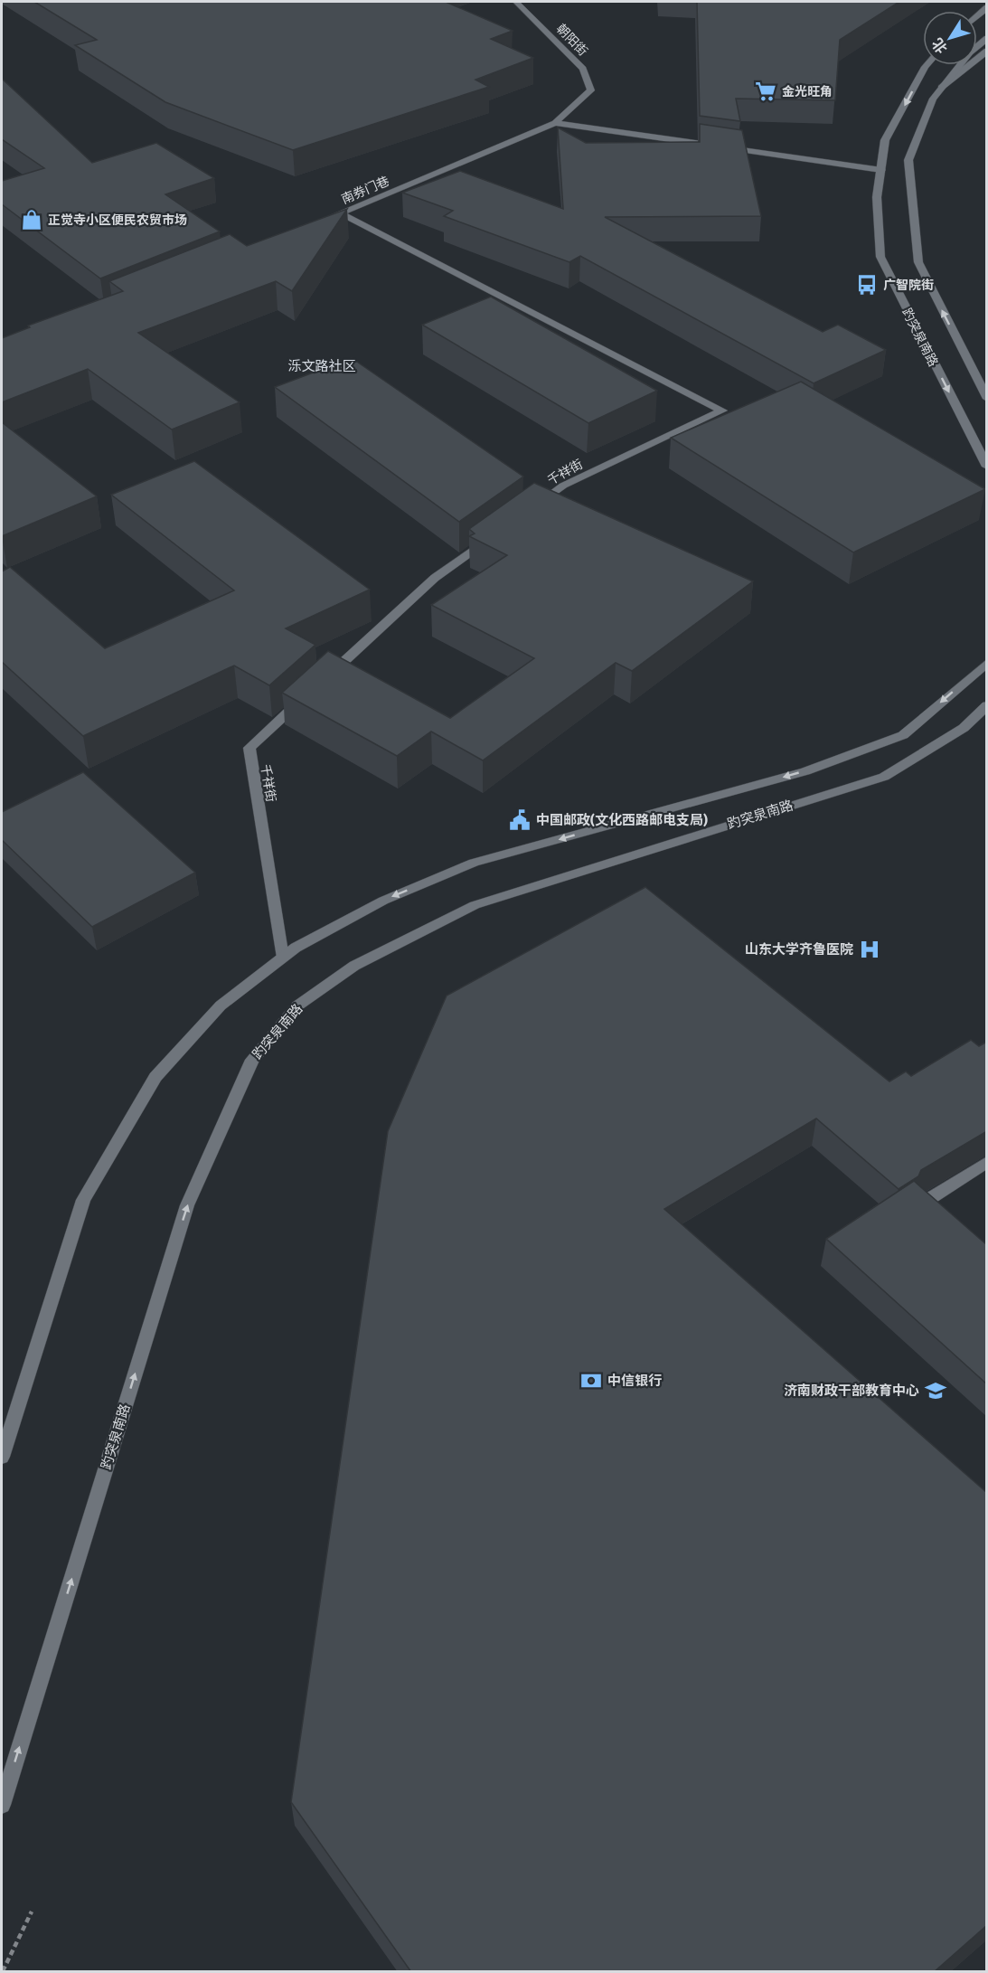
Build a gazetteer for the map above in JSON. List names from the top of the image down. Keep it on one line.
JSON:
{"streets":{"main road":["朝阳街","南券门巷","趵突泉南路","千祥街"]},"crossings":[["朝阳街","南券门巷"],["南券门巷","千祥街"]],"districts":["泺文路社区"],"places":{"supermarket":["金光旺角"],"shop":["正觉寺小区便民农贸市场"],"bus stop":["广智院街"],"public building":["中国邮政(文化西路邮电支局)"],"hospital":["山东大学齐鲁医院"],"bank":["中信银行"],"school or university":["济南财政干部教育中心"]},"north":"bottom left"}
